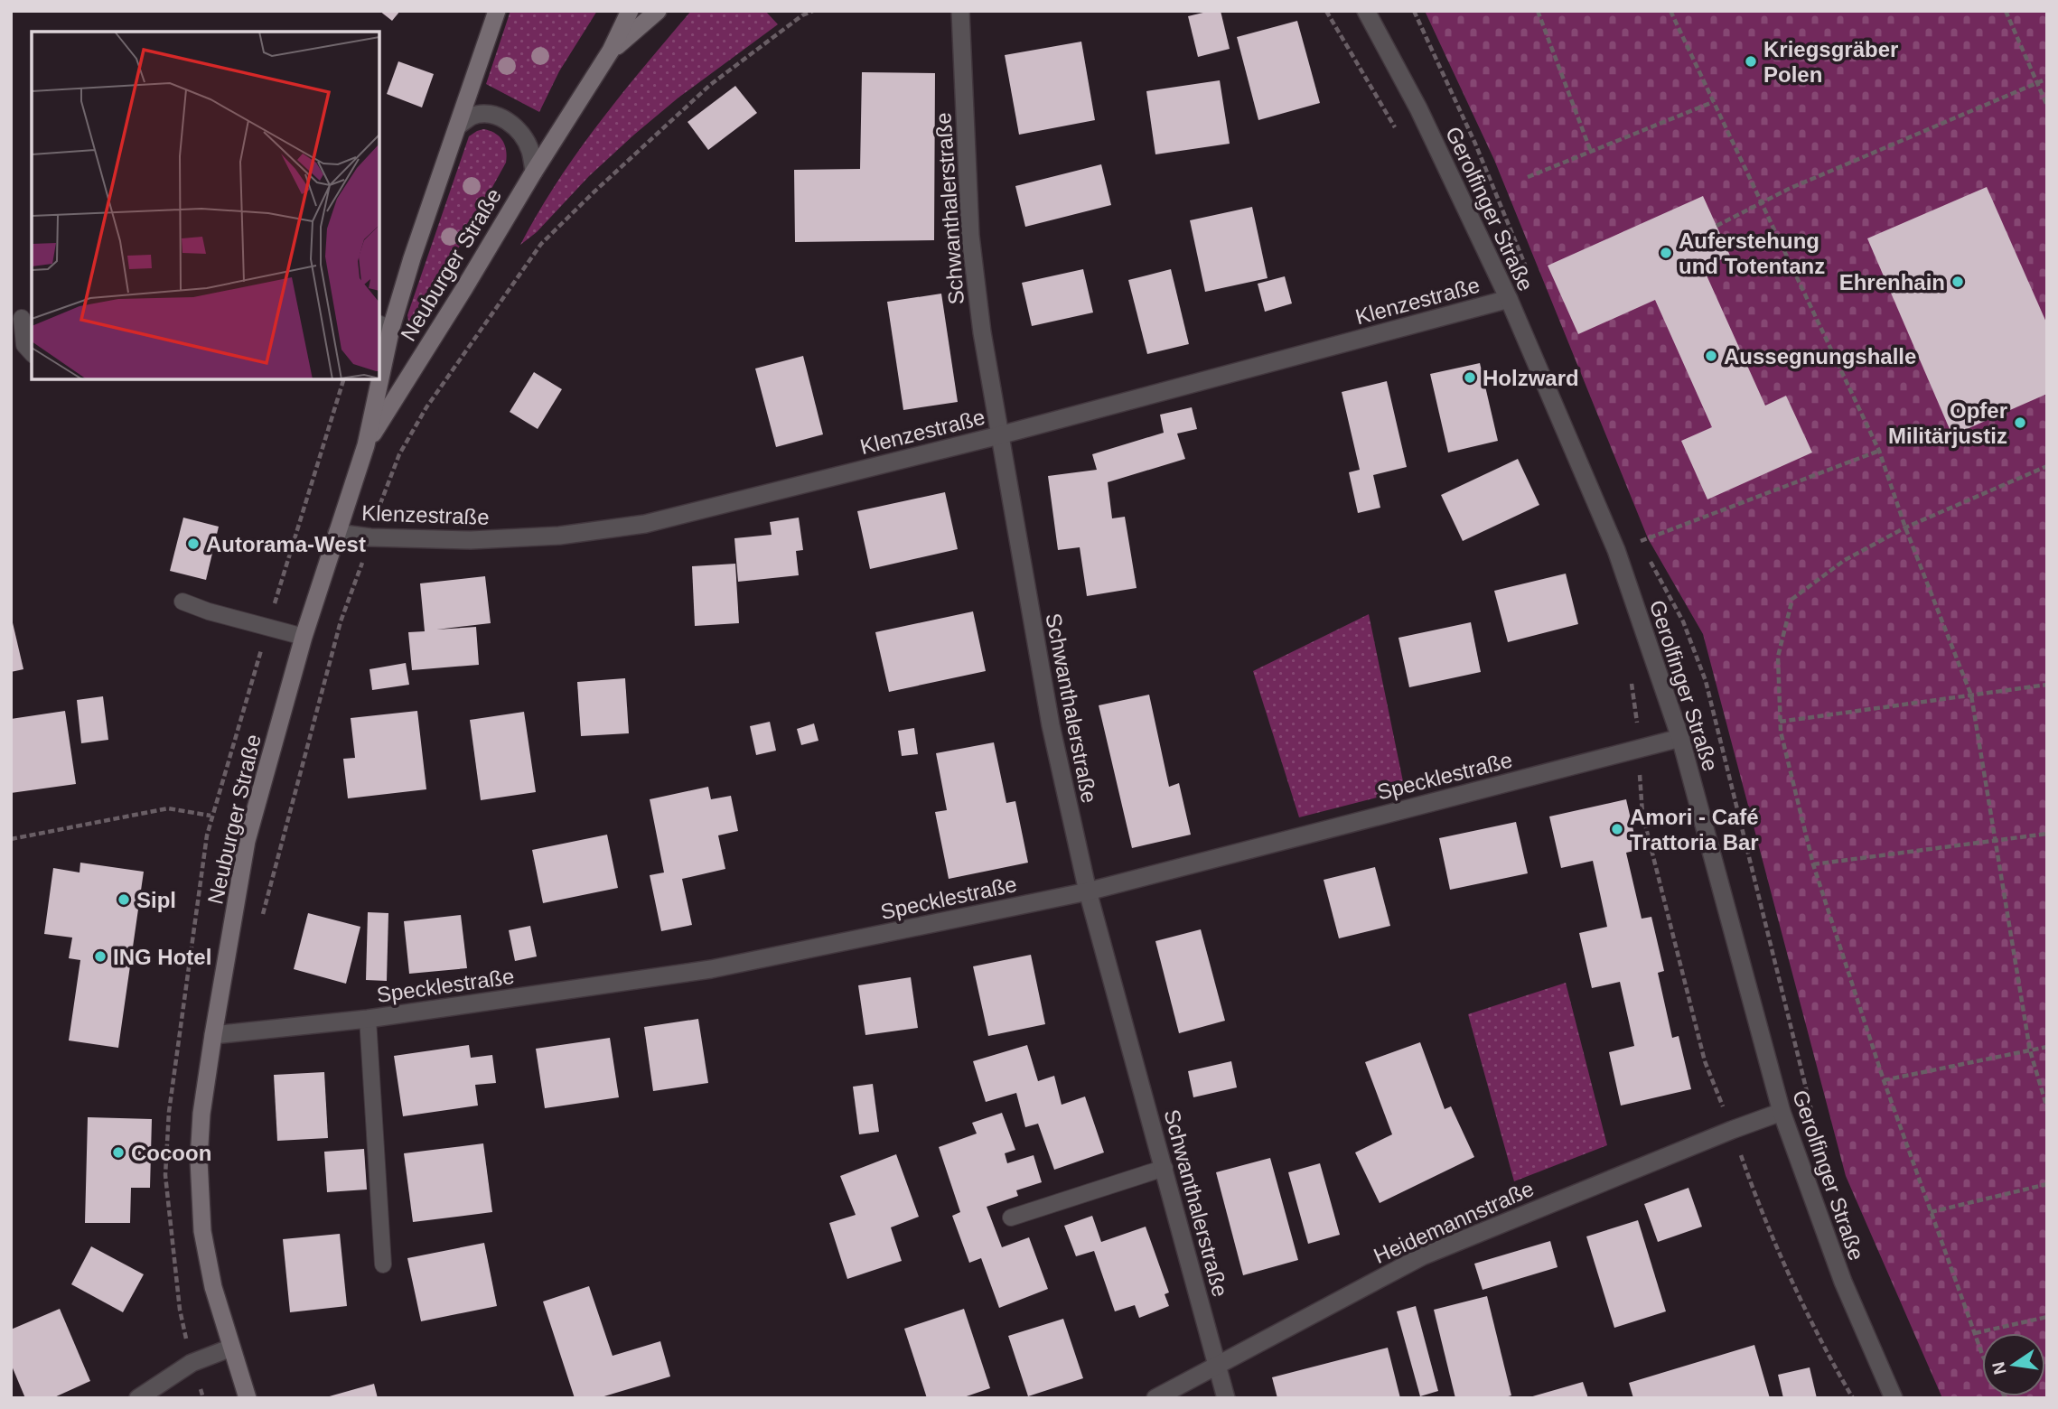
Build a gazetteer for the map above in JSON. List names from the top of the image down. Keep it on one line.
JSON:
{"streets":{"main road":["Neuburger Straße"],"street":["Schwanthalerstraße","Gerolfinger Straße","Klenzestraße","Specklestraße","Heidemannstraße"]},"crossings":[["Schwanthalerstraße","Klenzestraße"],["Schwanthalerstraße","Specklestraße"],["Schwanthalerstraße","Heidemannstraße"],["Gerolfinger Straße","Klenzestraße"],["Gerolfinger Straße","Specklestraße"],["Gerolfinger Straße","Heidemannstraße"],["Neuburger Straße","Klenzestraße"],["Neuburger Straße","Specklestraße"]],"places":["Kriegsgräber Polen","Auferstehung und Totentanz","Ehrenhain","Aussegnungshalle","Holzward","Opfer Militärjustiz","Autorama-West","Amori - Café Trattoria Bar","Sipl","ING Hotel","Cocoon"],"north":"left"}
